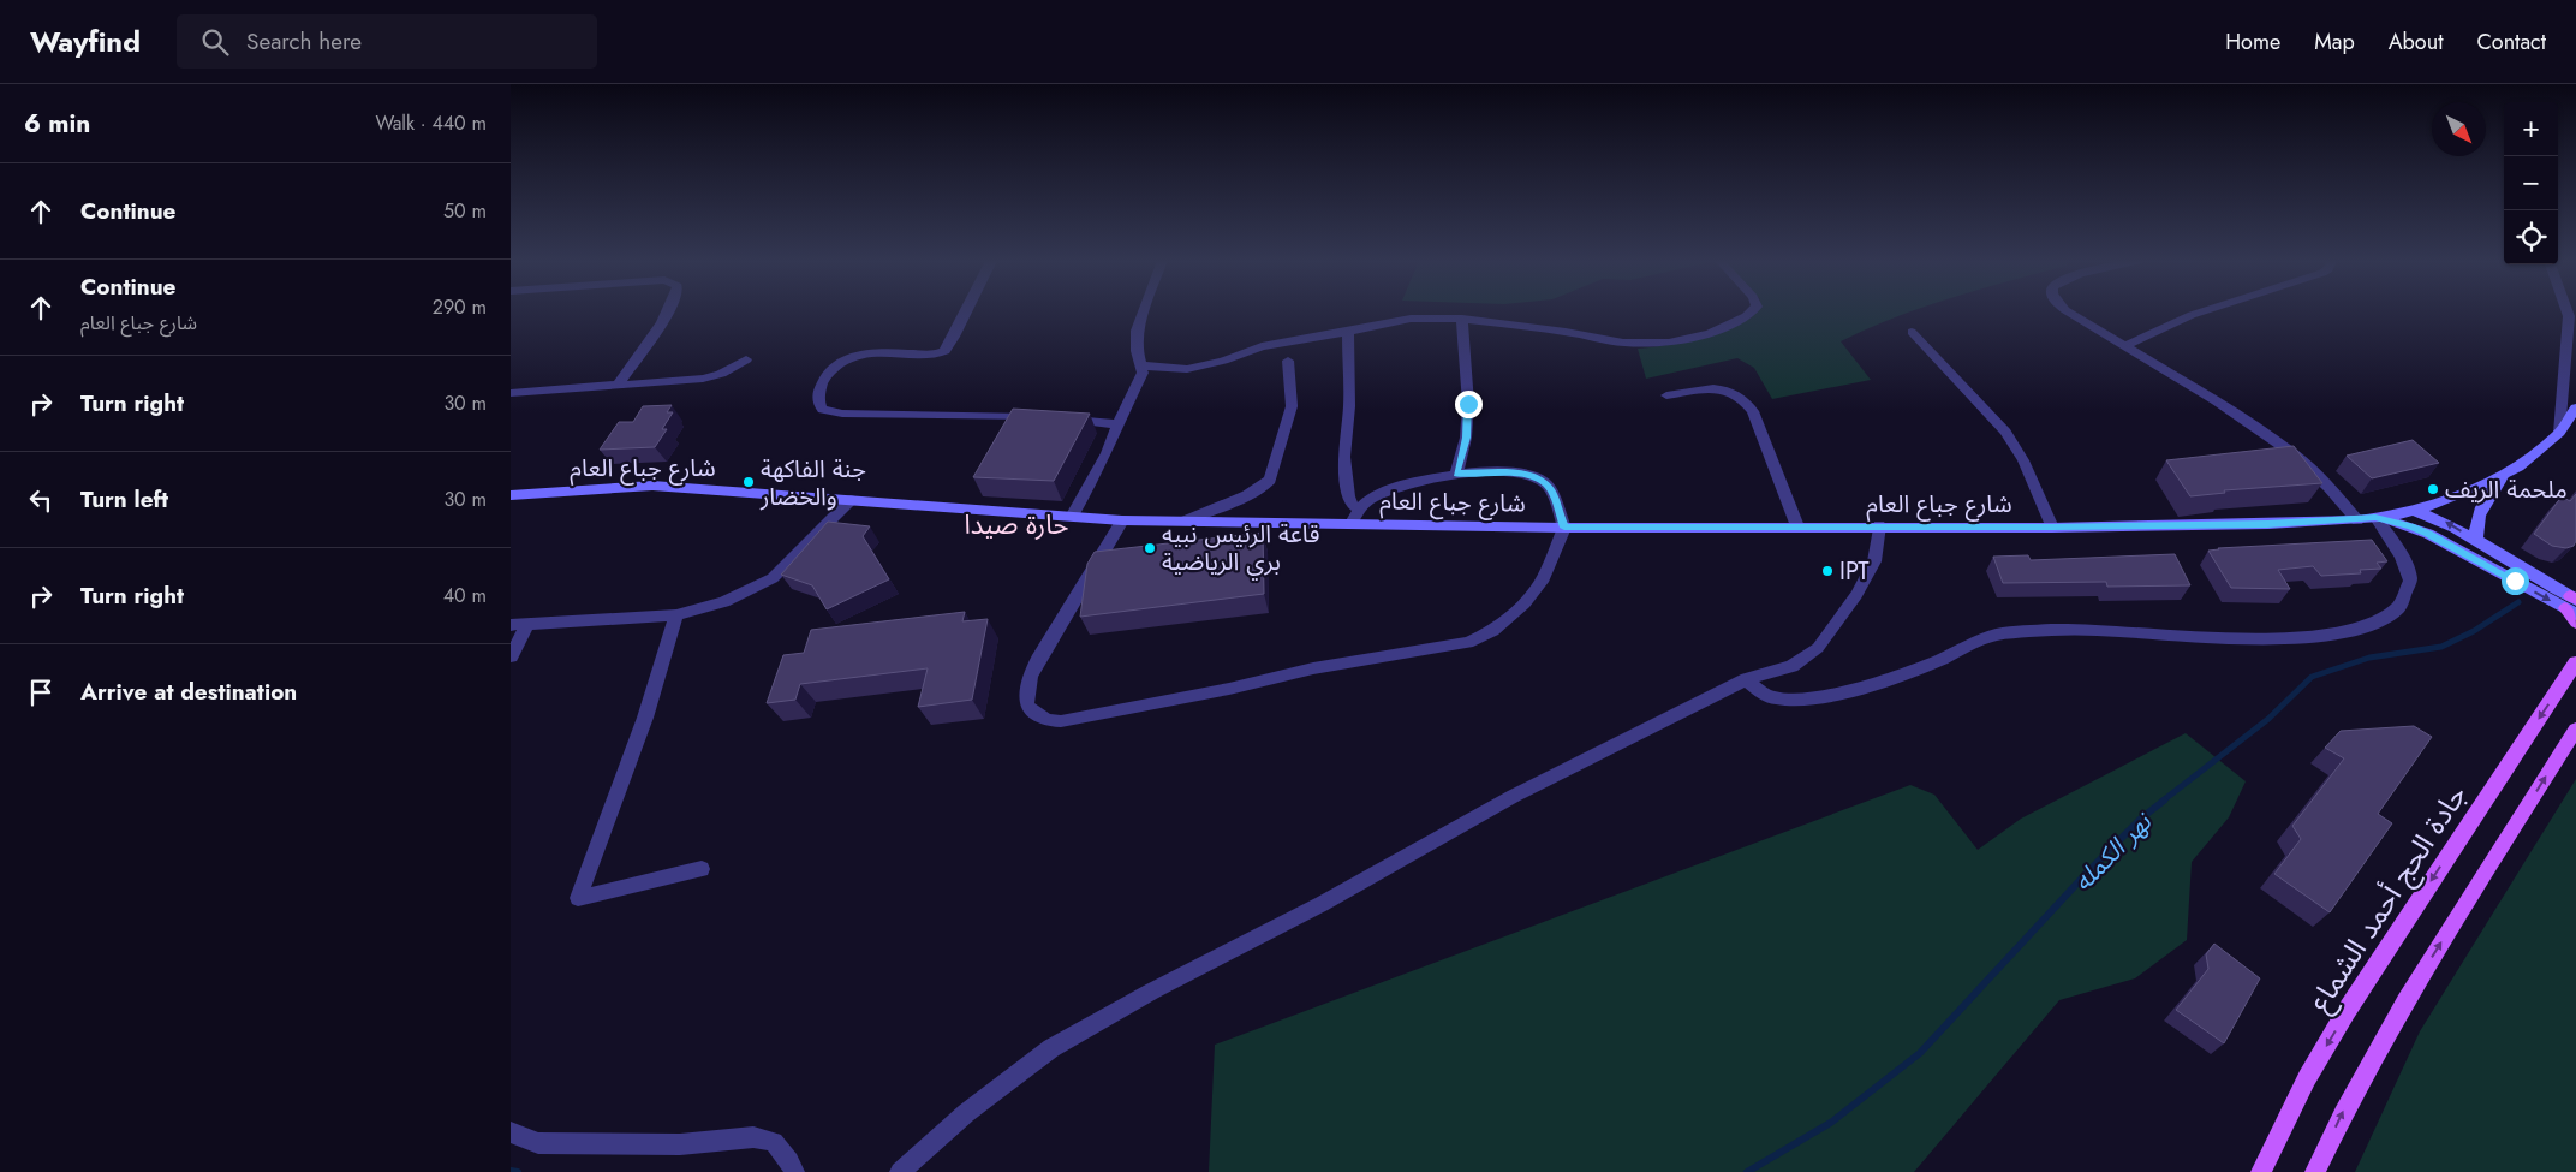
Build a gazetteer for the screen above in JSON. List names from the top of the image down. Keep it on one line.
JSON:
{"streets":{"main road":["شارع جباع العام","جادة الحج أحمد الشماع"]},"districts":["حارة صيدا"],"water":["نهر الكمله"],"places":["جنة الفاكهة والخضار","ملحمة الريف","قاعة الرئيس نبيه بري الرياضية","IPT"],"north":"bottom right","page":{"header":"Wayfind","search":"Search here","nav":["Home","Map","About","Contact"],"heading":["6 min","Walk · 440 m"],"map_buttons":["+","−"],"list":[["Continue","50 m"],["Continue","شارع جباع العام","290 m"],["Turn right","30 m"],["Turn left","30 m"],["Turn right","40 m"],"Arrive at destination"]}}
